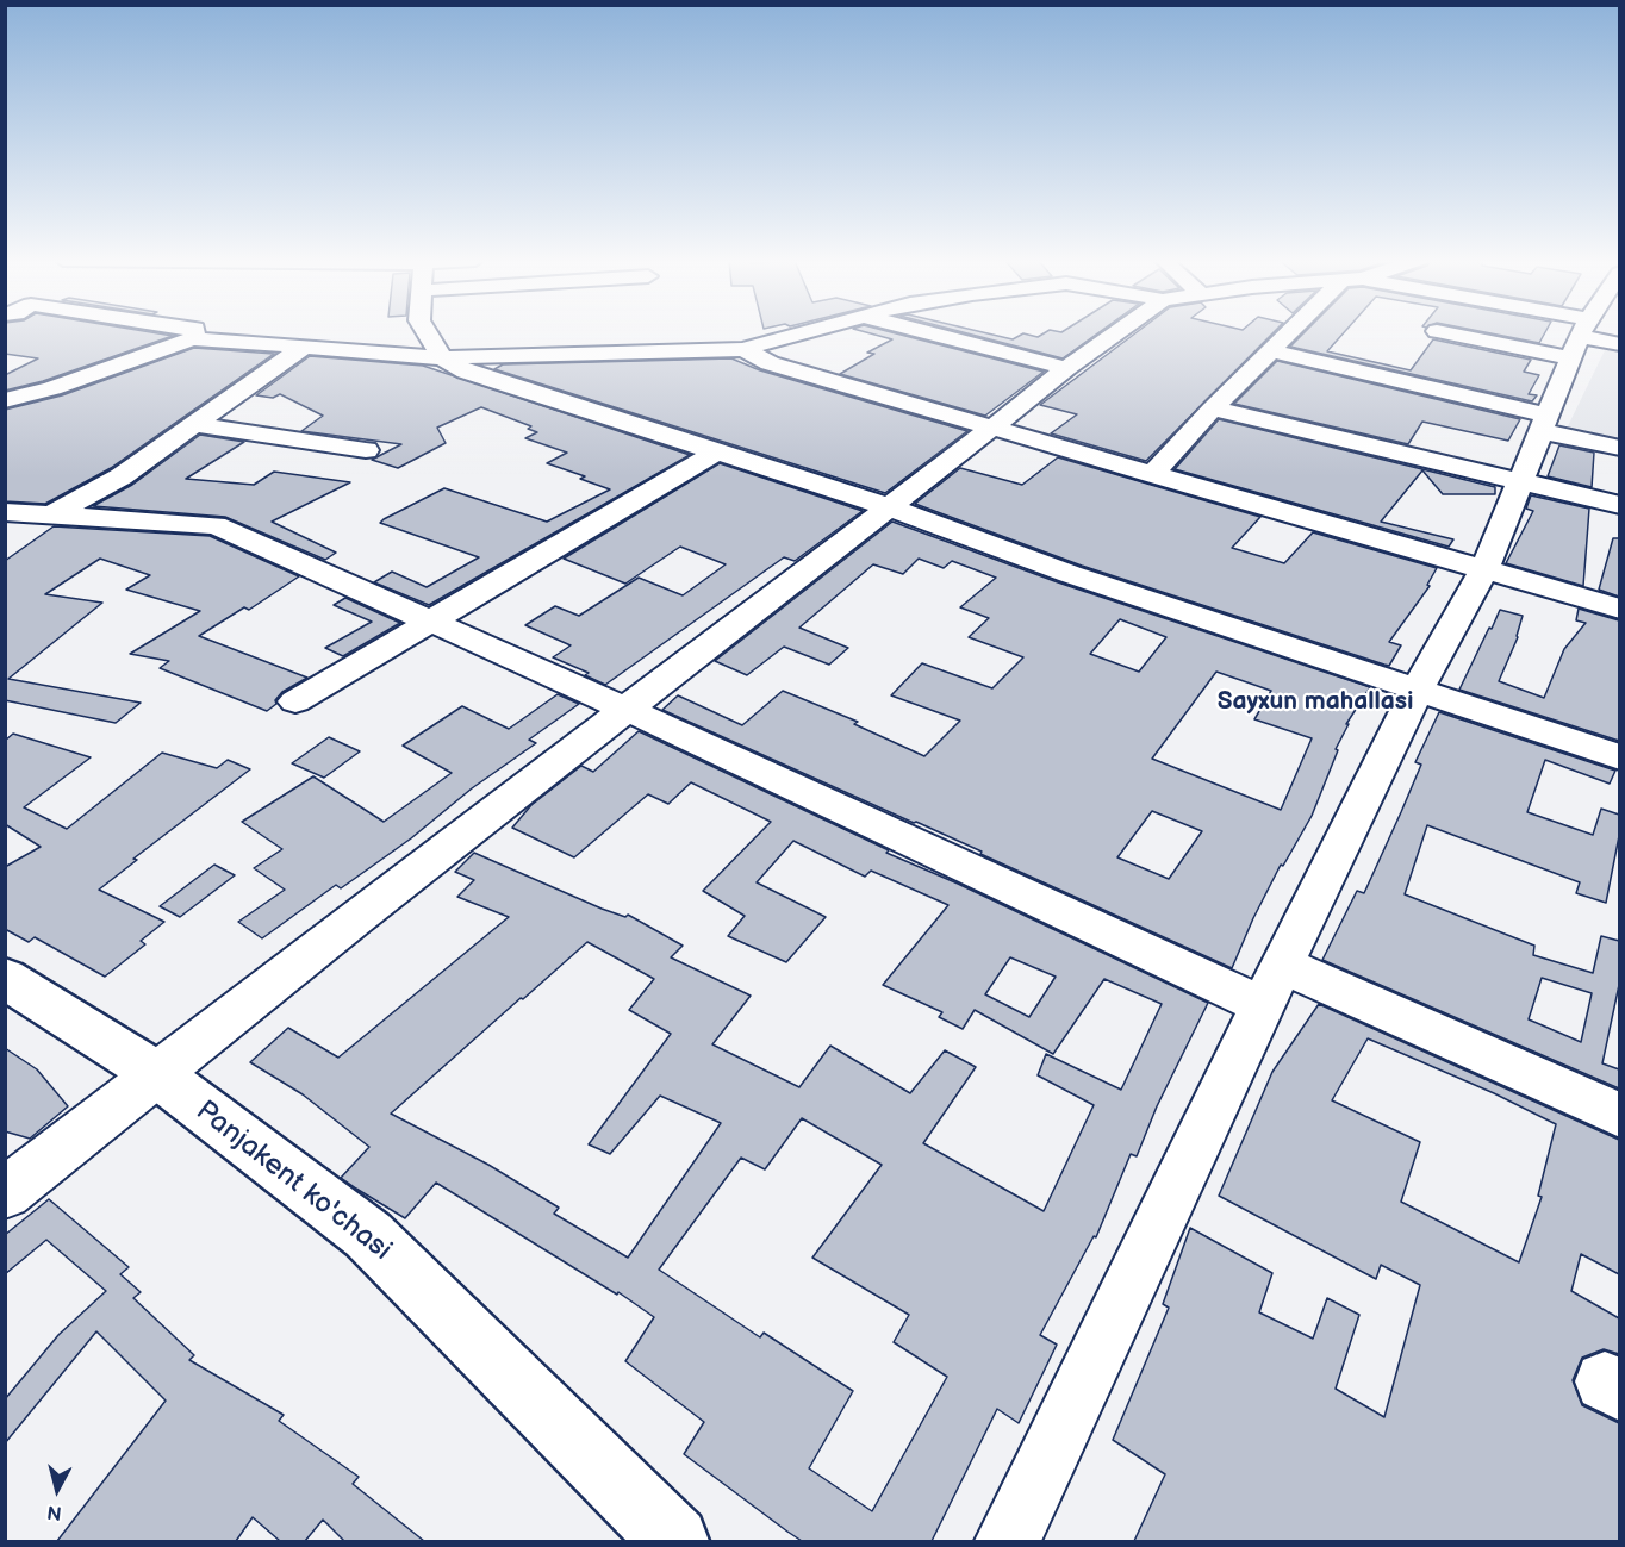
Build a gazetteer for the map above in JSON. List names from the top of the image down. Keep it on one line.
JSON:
{"streets":{"main road":["Panjakent ko'chasi"]},"districts":["Sayxun mahallasi"],"north":"bottom"}
